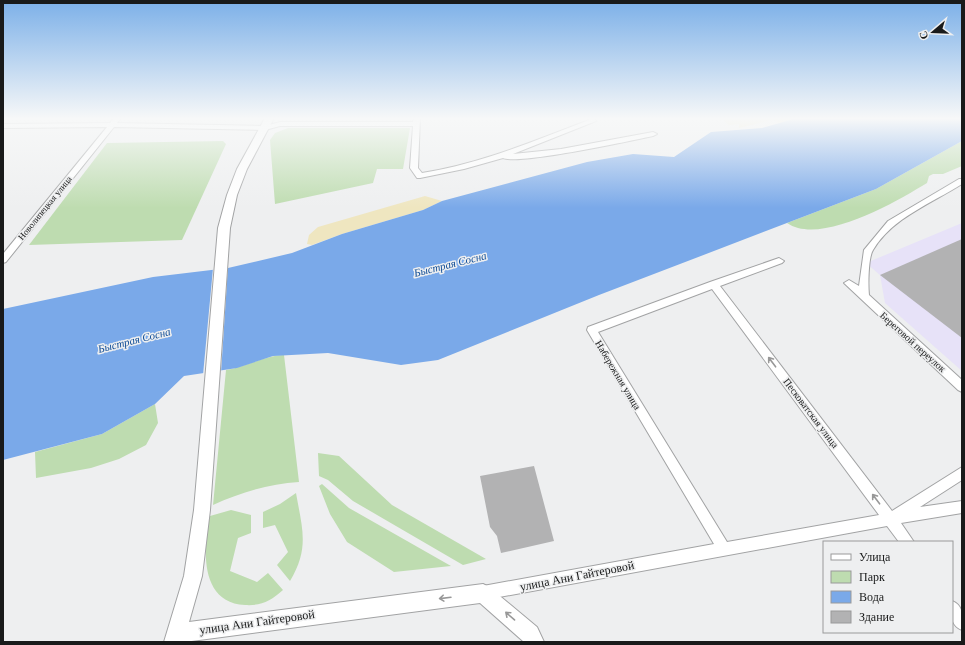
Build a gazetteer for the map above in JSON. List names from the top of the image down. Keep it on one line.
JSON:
{"streets":{"main road":["улица Ани Гайтеровой"],"street":["Новолипецкая улица","Береговой переулок","Набережная улица","Песковатская улица"]},"crossings":[["Набережная улица","Песковатская улица"],["Набережная улица","улица Ани Гайтеровой"],["Песковатская улица","улица Ани Гайтеровой"]],"one_way":["Песковатская улица","улица Ани Гайтеровой"],"water":["Быстрая Сосна"],"legend":["Улица","Парк","Вода","Здание"],"north":"left"}
